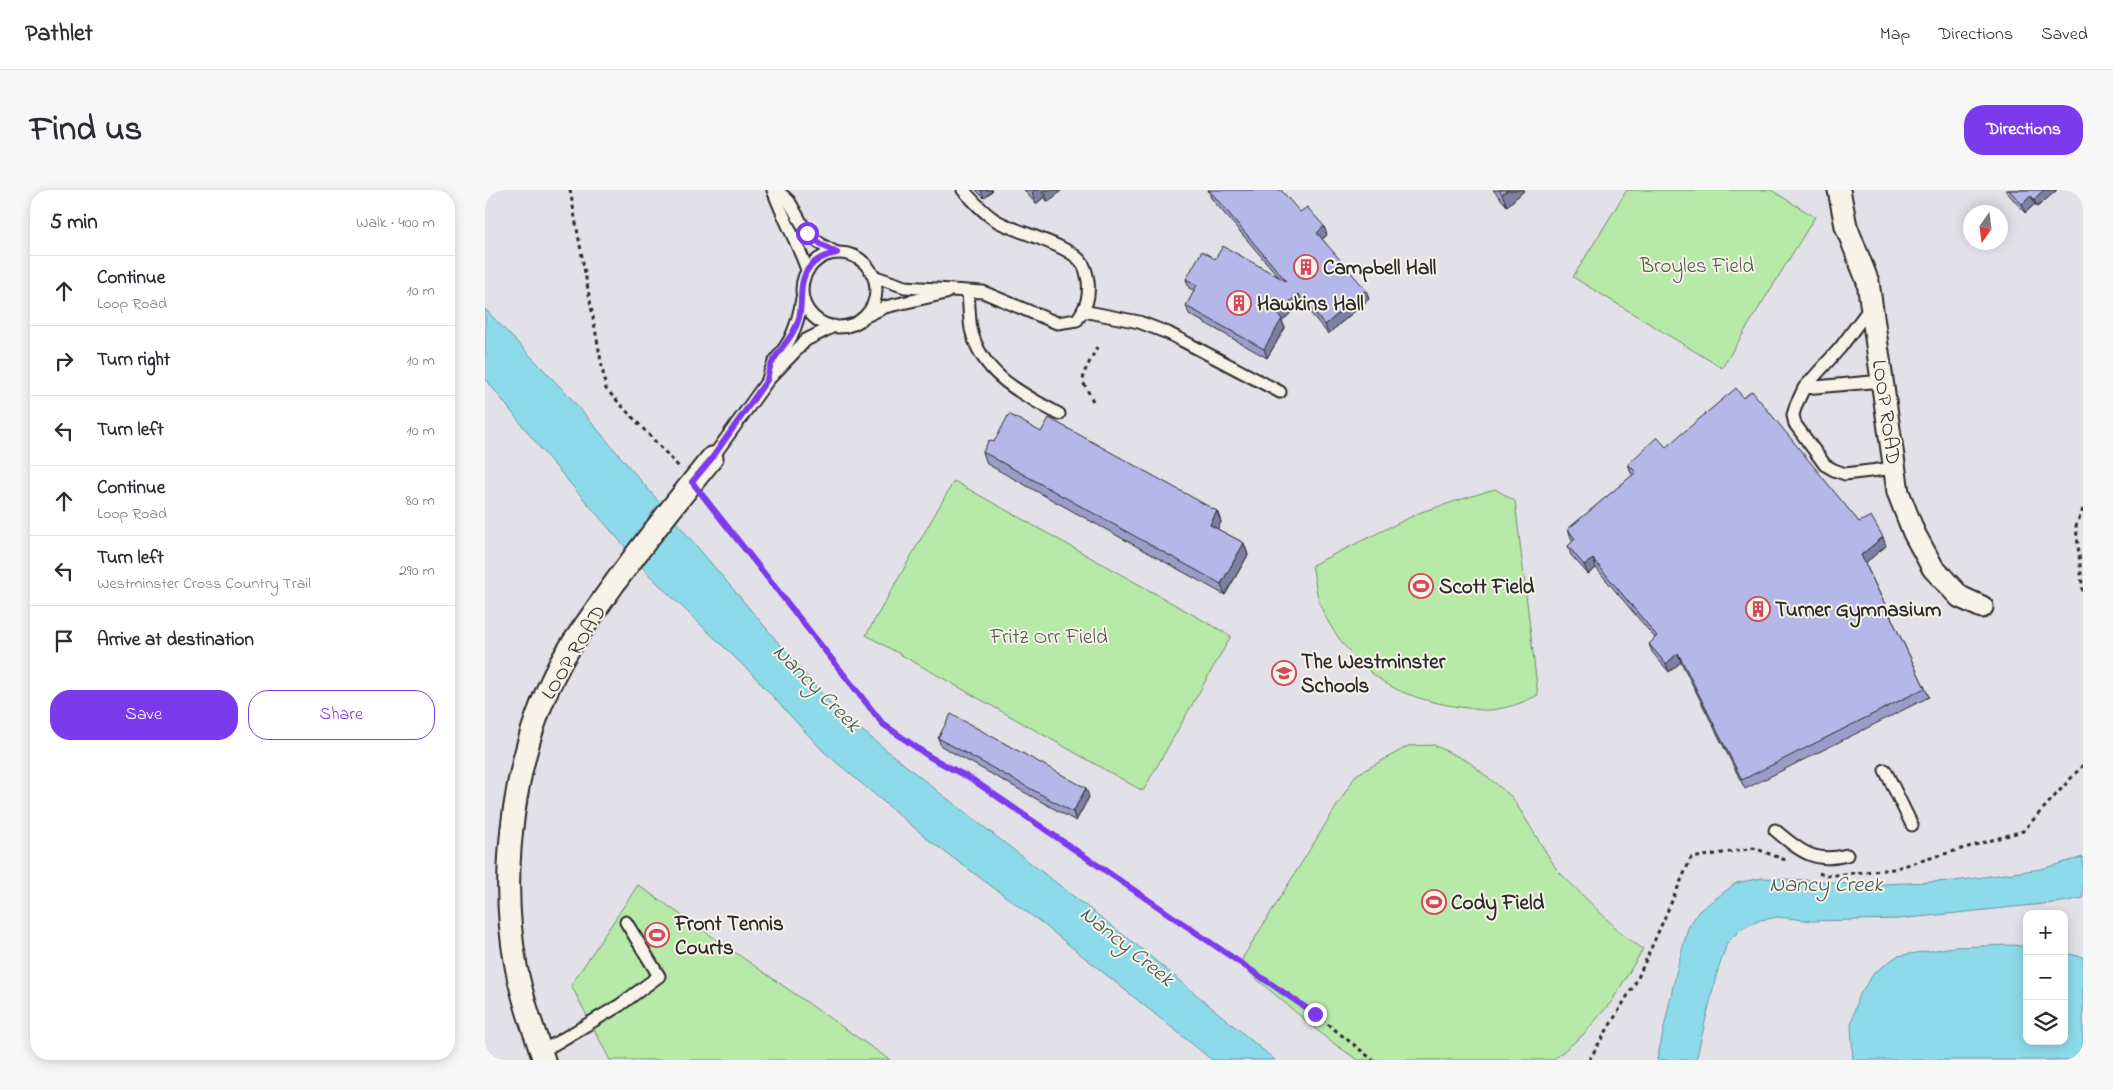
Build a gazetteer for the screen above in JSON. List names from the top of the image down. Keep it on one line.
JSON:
{"streets":{"street":["LOOP ROAD"]},"water":["Nancy Creek"],"parks":["Broyles Field","Fritz Orr Field"],"places":{"building":["Campbell Hall","Hawkins Hall","Turner Gymnasium"],"sports":["Scott Field","Cody Field","Front Tennis Courts"],"school or university":["The Westminster Schools"]},"north":"bottom","page":{"header":"Pathlet","nav":["Map","Directions","Saved"],"title":"Find us","buttons":["Directions",["Save","Share"]],"heading":["5 min","Walk · 400 m"],"list":[["Continue","Loop Road","10 m"],["Turn right","10 m"],["Turn left","10 m"],["Continue","Loop Road","80 m"],["Turn left","Westminster Cross Country Trail","290 m"],"Arrive at destination"],"map_buttons":["+","−"]}}
